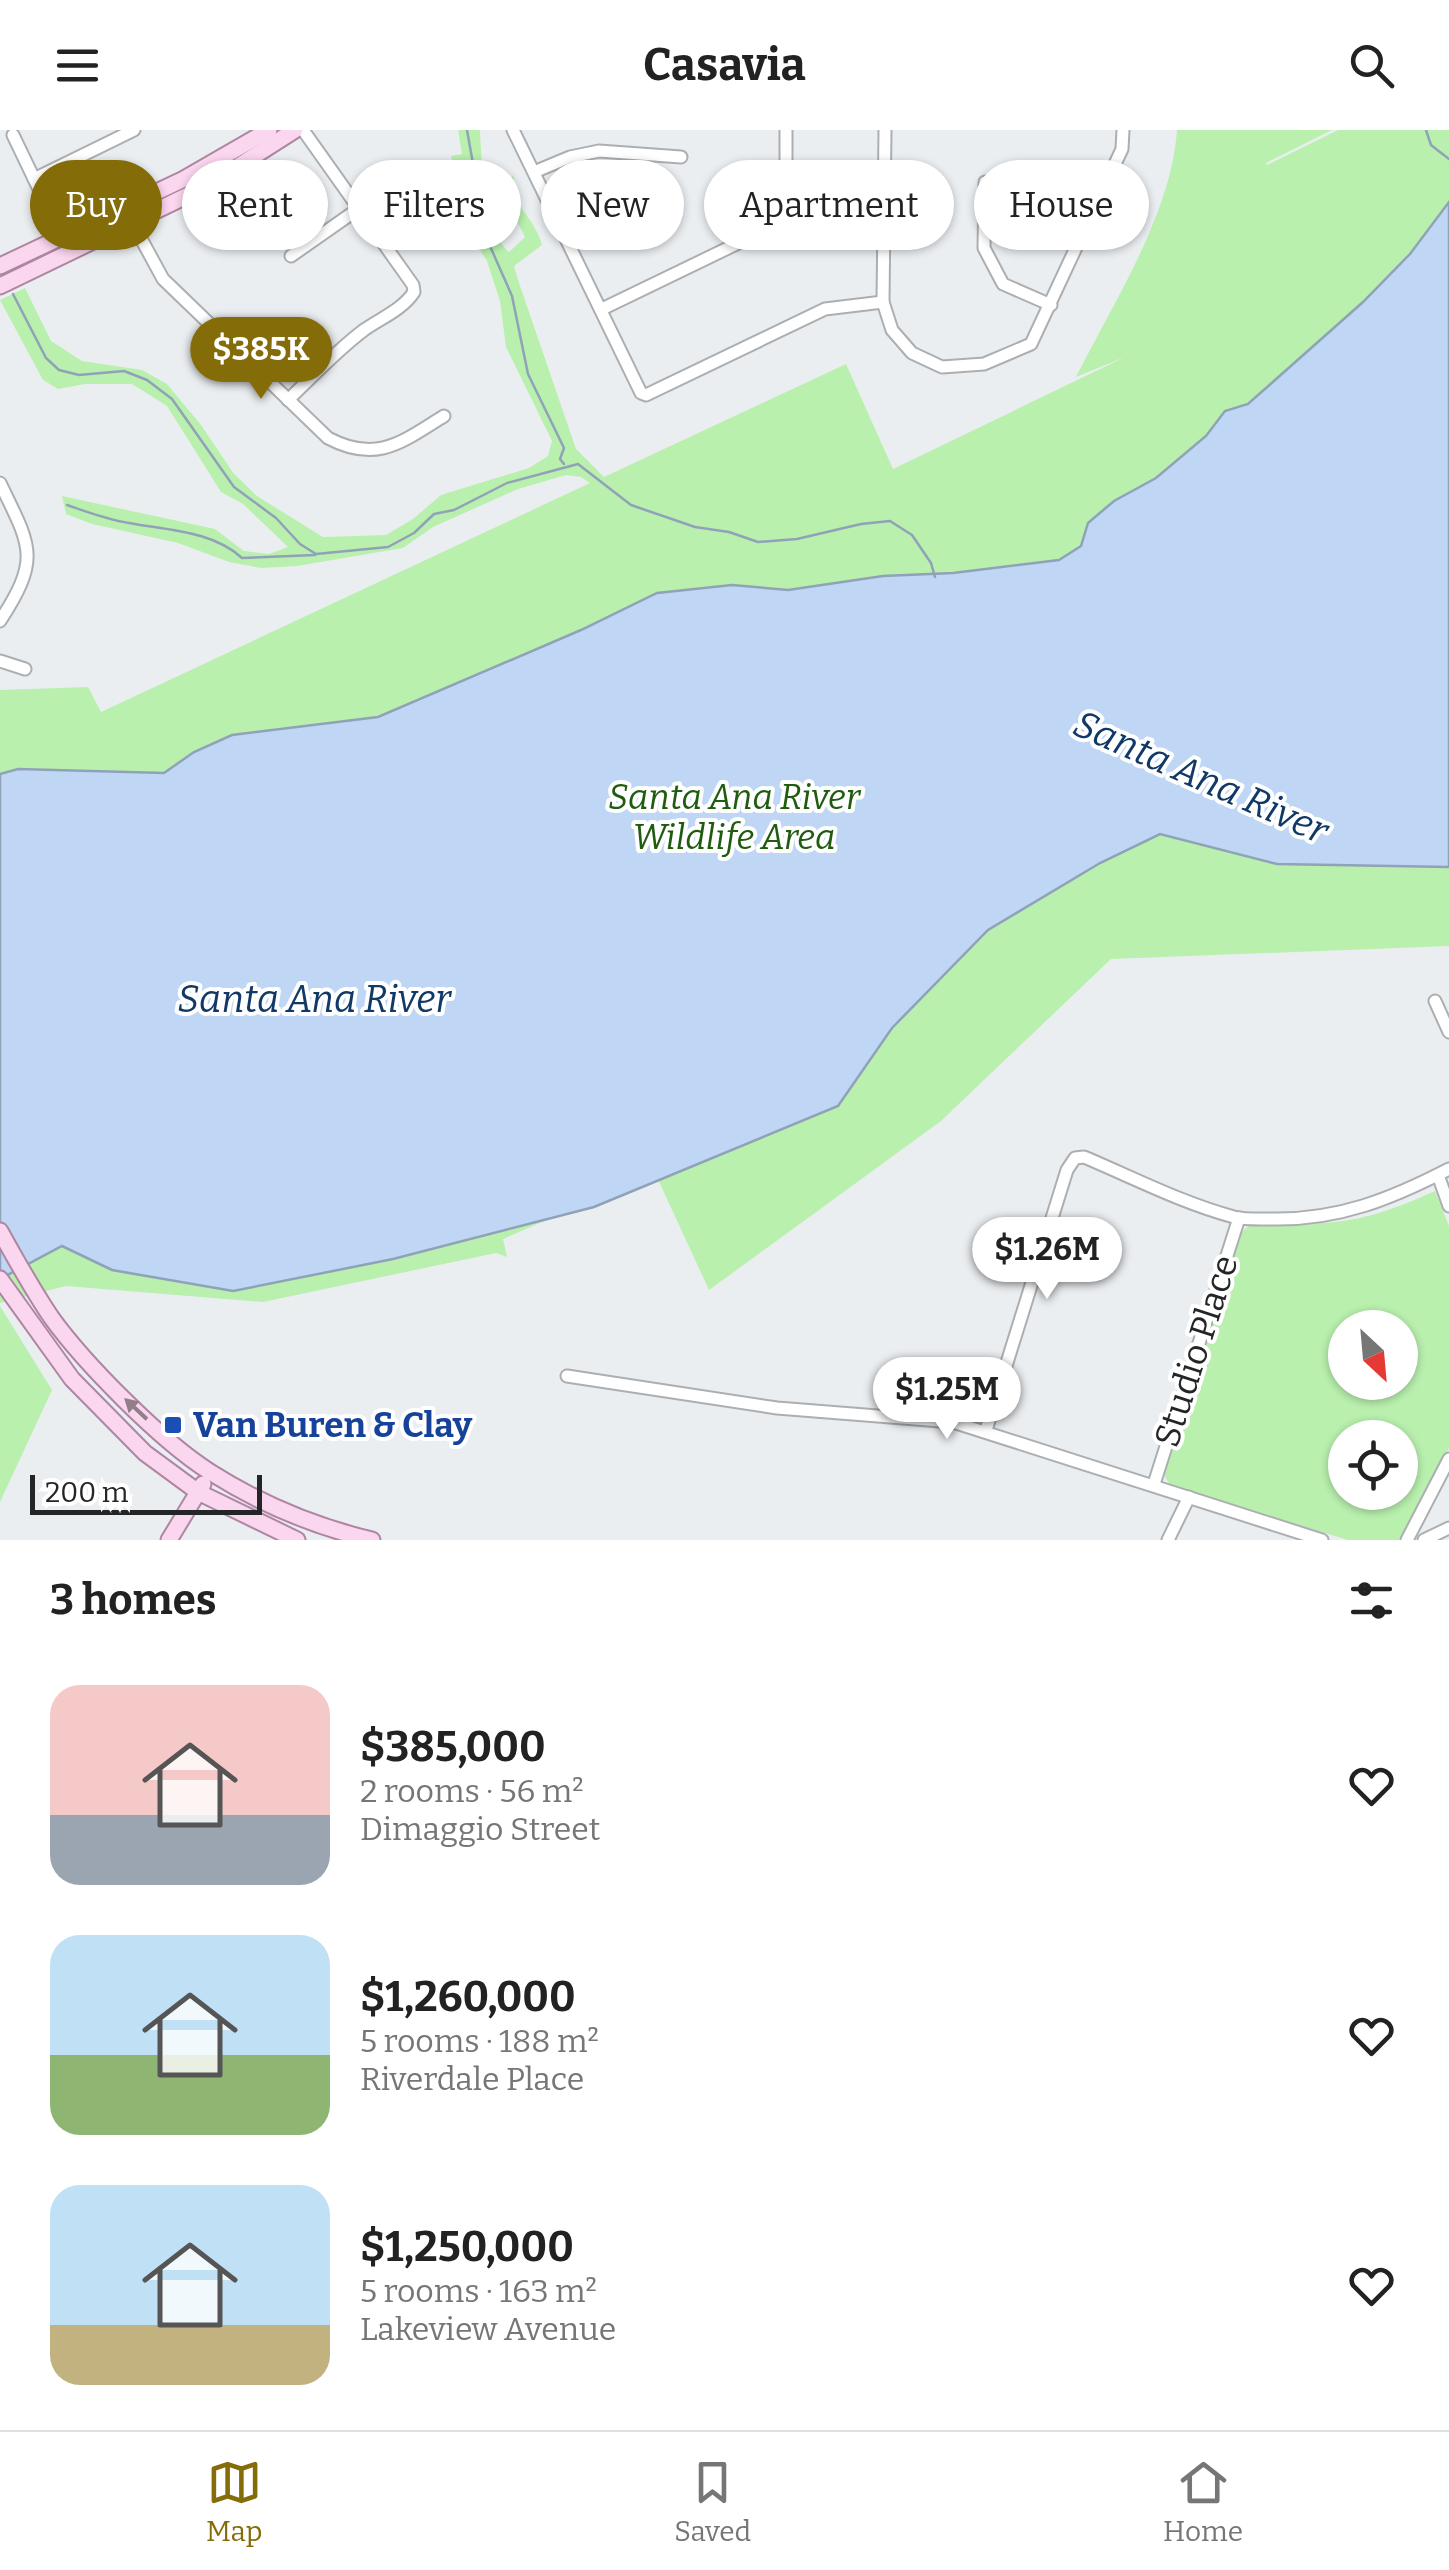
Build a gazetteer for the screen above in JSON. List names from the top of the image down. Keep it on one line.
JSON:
{"streets":{"street":["Studio Place"]},"water":["Santa Ana River"],"parks":["Santa Ana River Wildlife Area"],"places":{"transit":["Van Buren & Clay"]},"scale_bar":"200 m","north":"bottom right","page":{"header":"Casavia","chip":["Buy","Rent","Filters","New","Apartment","House"],"price":["$385K","$1.26M","$1.25M"],"scale":"200 m","heading":"3 homes","list":[{"name":"$385,000","note":"2 rooms · 56 m² · Dimaggio Street"},{"name":"$1,260,000","note":"5 rooms · 188 m² · Riverdale Place"},{"name":"$1,250,000","note":"5 rooms · 163 m² · Lakeview Avenue"}],"tabs":["Map","Saved","Home"]}}
